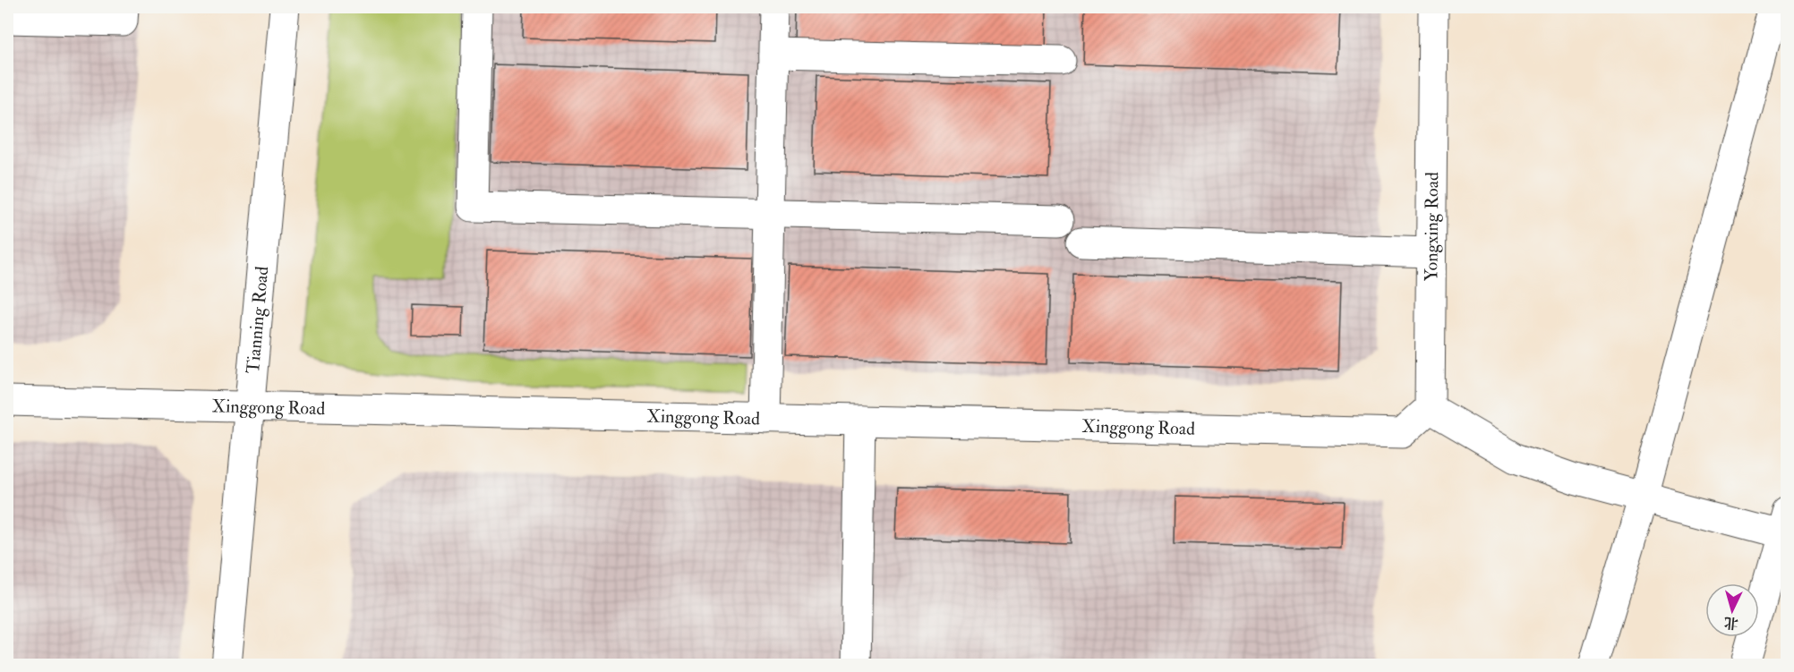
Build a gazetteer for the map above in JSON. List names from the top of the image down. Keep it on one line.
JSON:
{"streets":{"street":["Yongxing Road","Tianning Road","Xinggong Road"]},"crossings":[["Yongxing Road","Xinggong Road"],["Tianning Road","Xinggong Road"]],"north":"bottom"}
